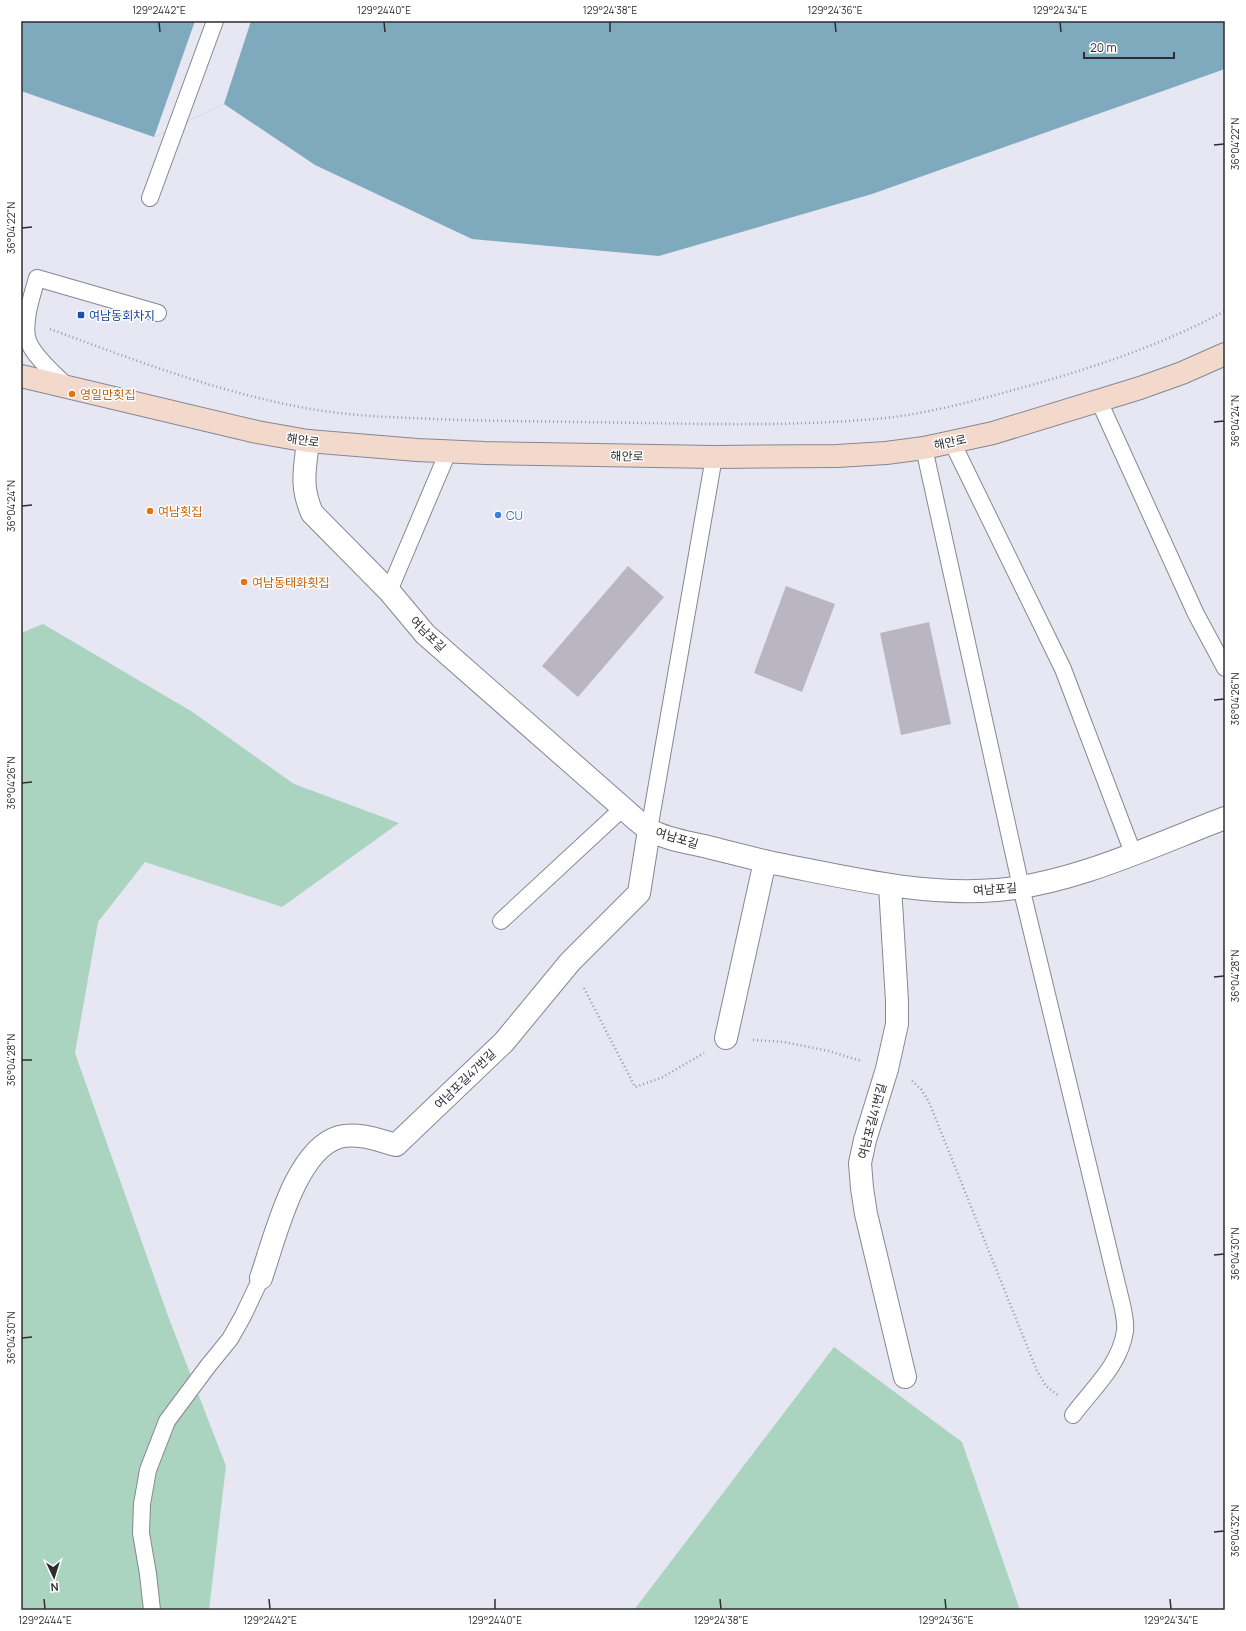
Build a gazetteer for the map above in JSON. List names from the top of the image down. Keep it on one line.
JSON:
{"streets":{"street":["해안로","여남포길","여남포길47번길","여남포길41번길"]},"crossings":[["해안로","여남포길"],["여남포길","여남포길47번길"],["여남포길","여남포길41번길"]],"places":{"transit":["여남동회차지"],"other":["영일만횟집","여남횟집","CU","여남동태화횟집"]},"scale_bar":"20 m","north":"bottom","coordinates":["129°24'42\"E","129°24'40\"E","129°24'38\"E","129°24'36\"E","129°24'34\"E","36°04'22\"N","36°04'24\"N","36°04'26\"N","36°04'28\"N","36°04'30\"N","36°04'32\"N","129°24'44\"E"]}
